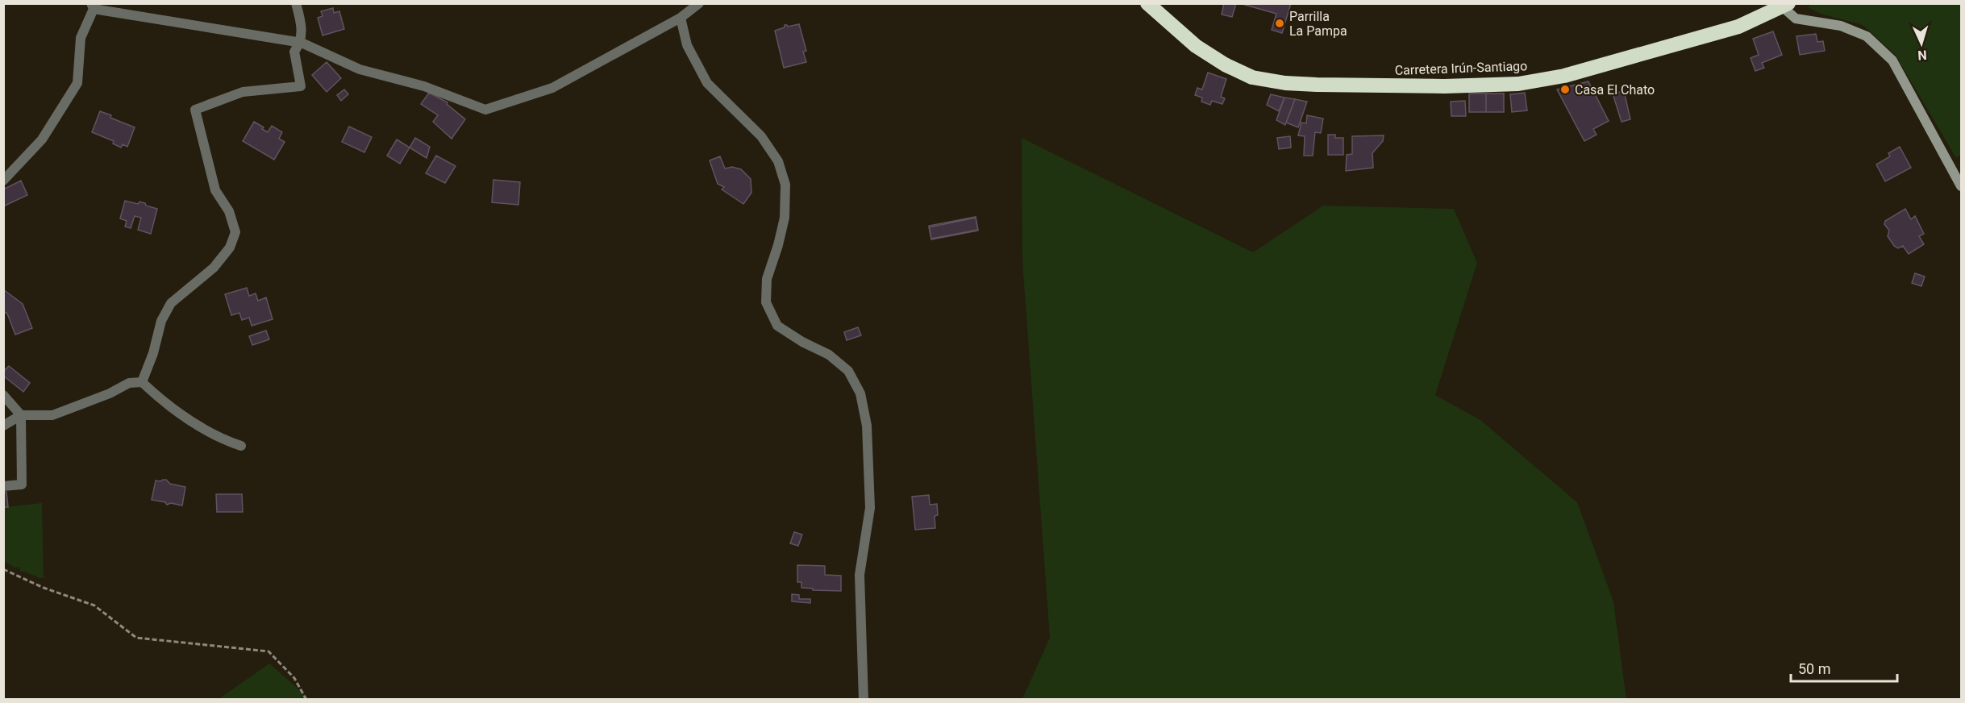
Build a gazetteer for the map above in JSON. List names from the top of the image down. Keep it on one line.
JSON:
{"streets":{"highway":["Carretera Irún-Santiago"]},"places":["Parrilla La Pampa","Casa El Chato"],"scale_bar":"50 m","north":"bottom"}
